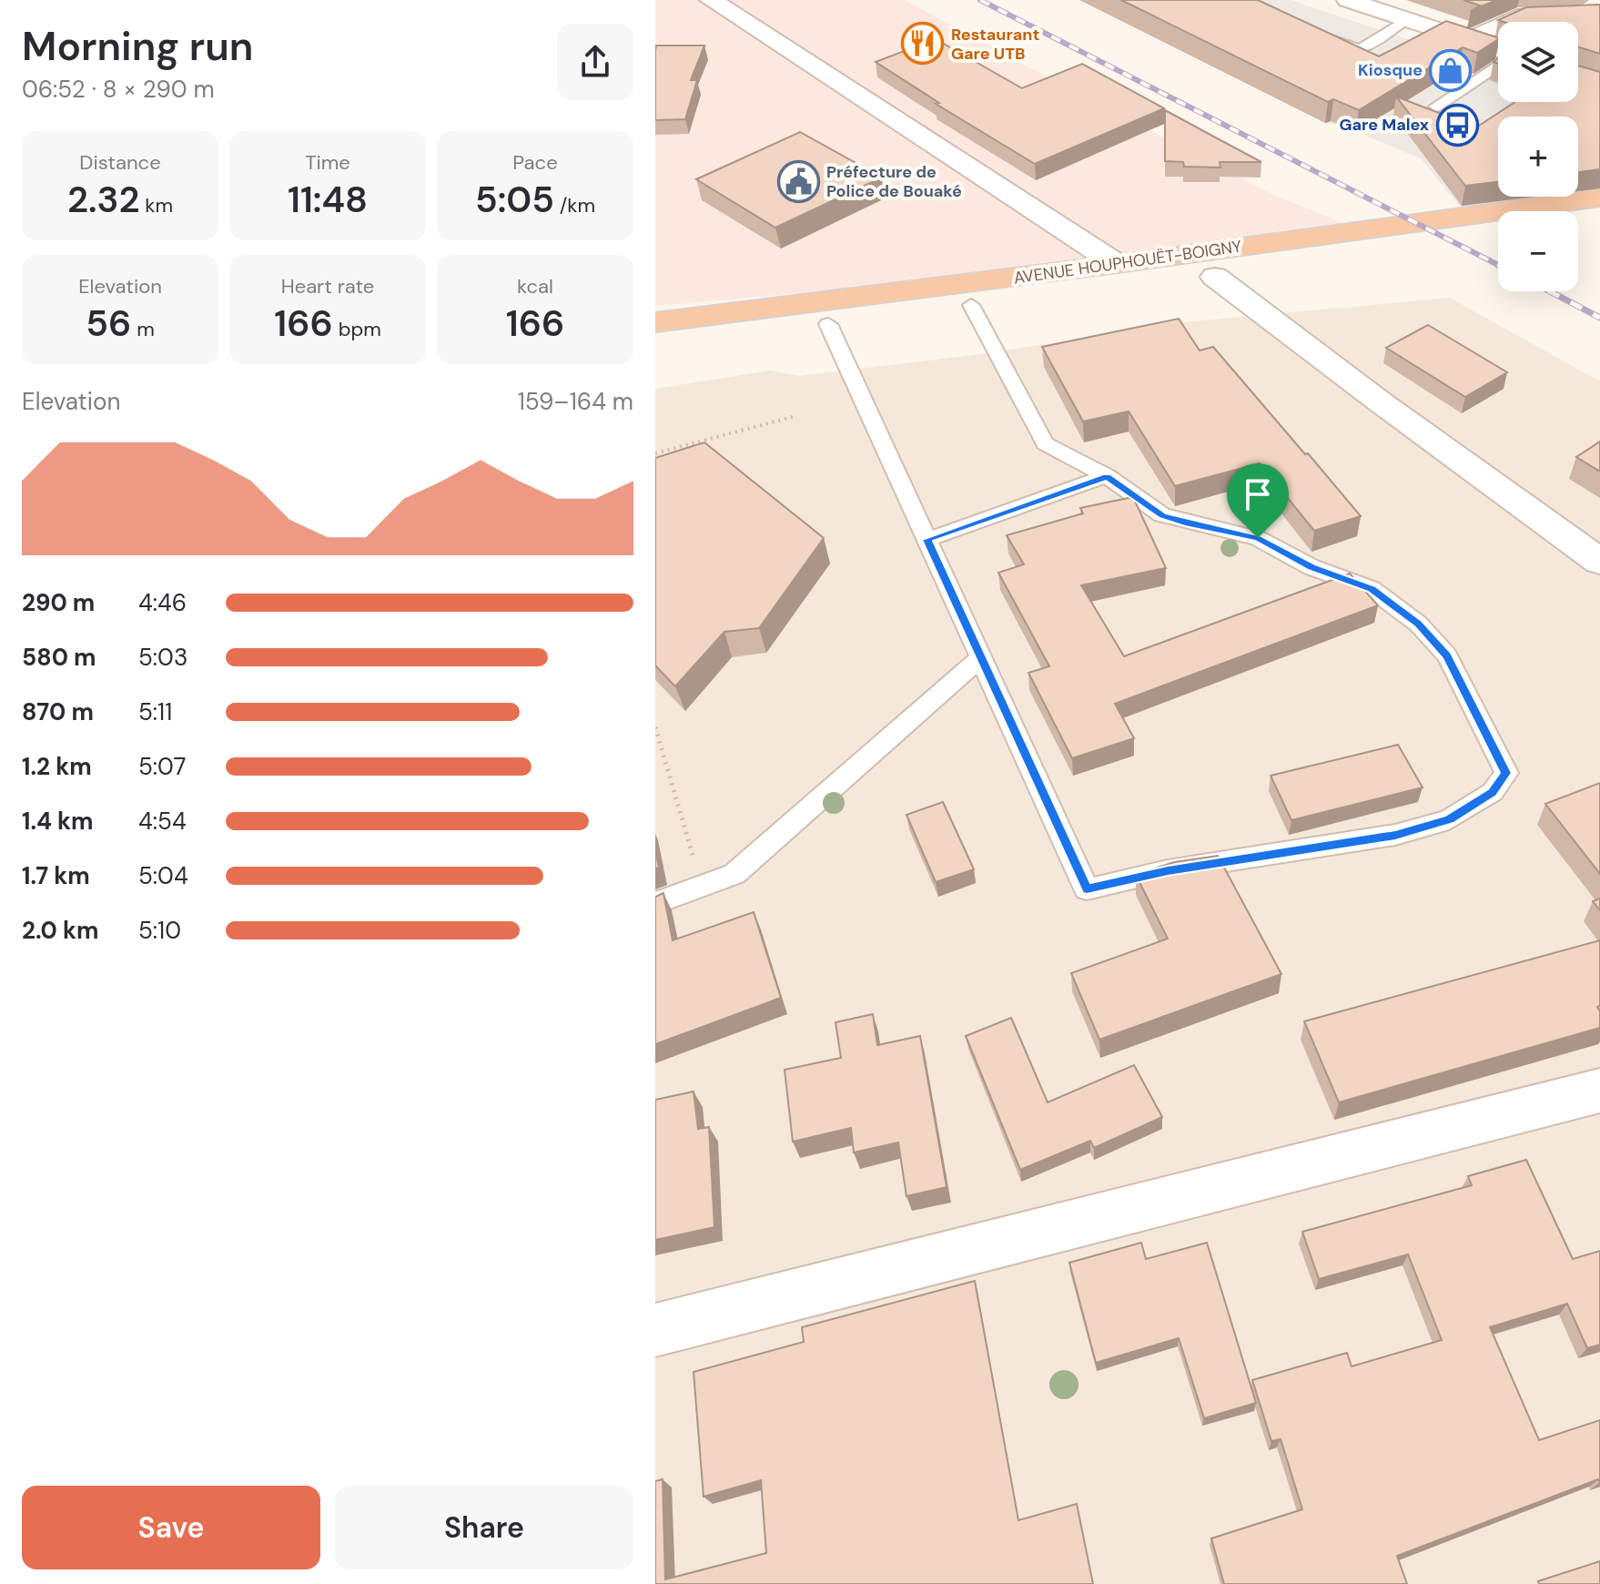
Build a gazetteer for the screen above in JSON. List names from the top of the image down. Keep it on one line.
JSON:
{"streets":{"highway":["AVENUE HOUPHOUËT-BOIGNY"]},"places":{"restaurant":["Restaurant Gare UTB"],"shop":["Kiosque"],"bus stop":["Gare Malex"],"public building":["Préfecture de Police de Bouaké"]},"page":{"heading":["Morning run","06:52 · 8 × 290 m"],"map_buttons":["+","−"],"stats":[["Distance","2.32 km"],["Time","11:48"],["Pace","5:05 /km"],["Elevation","56 m"],["Heart rate","166 bpm"],["kcal","166"]],"chart":["Elevation","159–164 m"],"list":[{"name":"290 m","note":"4:46"},{"name":"580 m","note":"5:03"},{"name":"870 m","note":"5:11"},{"name":"1.2 km","note":"5:07"},{"name":"1.4 km","note":"4:54"},{"name":"1.7 km","note":"5:04"},{"name":"2.0 km","note":"5:10"}],"buttons":["Save","Share"]}}
